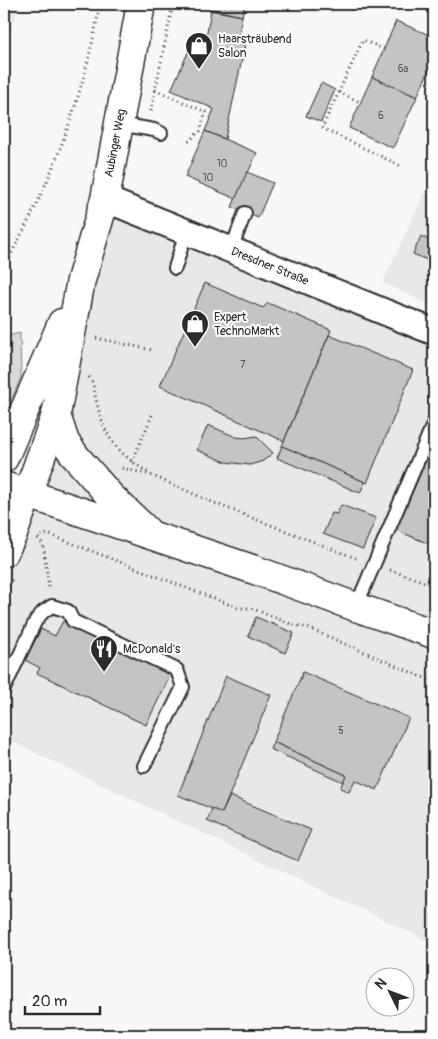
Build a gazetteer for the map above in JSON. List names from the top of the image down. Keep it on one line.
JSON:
{"streets":{"street":["Aubinger Weg","Dresdner Straße"]},"crossings":[["Aubinger Weg","Dresdner Straße"]],"places":{"shop":["Haarsträubend Salon","Expert TechnoMarkt"],"restaurant":["McDonald's"]},"house_numbers":["6a","6","10","10","7","5"],"scale_bar":"20 m","north":"top left"}
